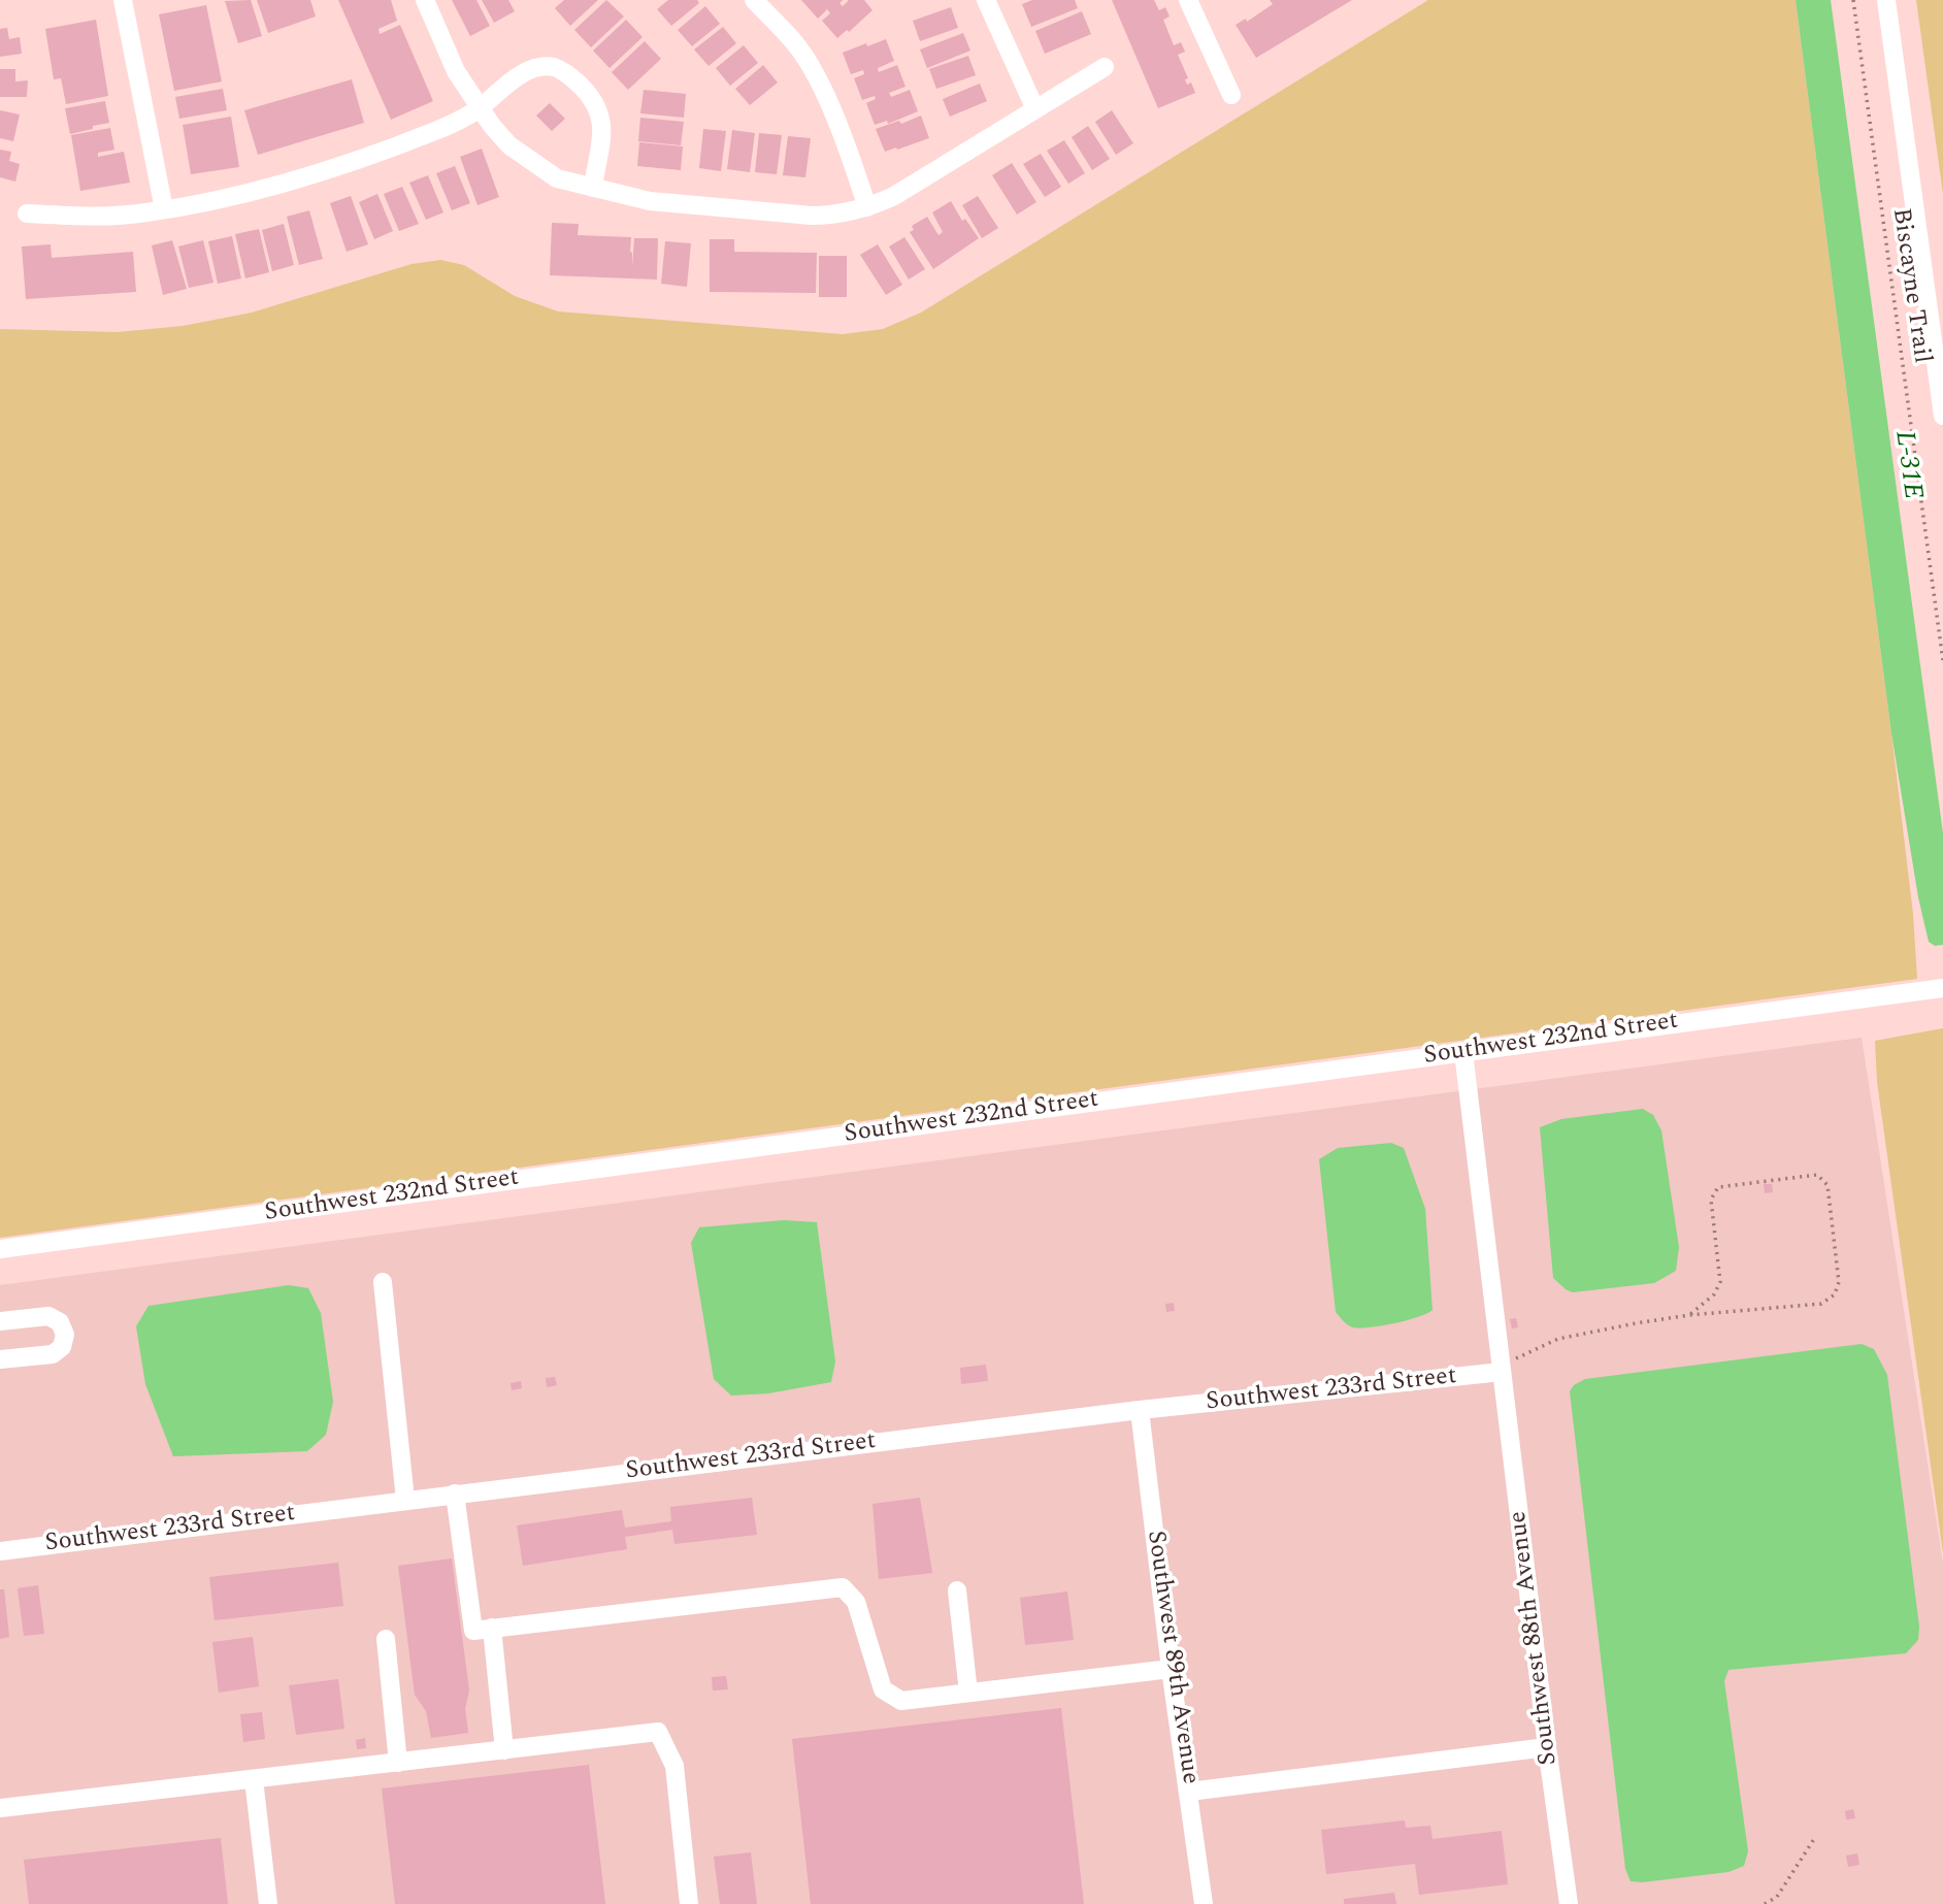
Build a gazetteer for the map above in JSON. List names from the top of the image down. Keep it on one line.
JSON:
{"streets":{"street":["Southwest 232nd Street","Southwest 233rd Street","Southwest 88th Avenue","Southwest 89th Avenue"],"path":["Biscayne Trail"]},"crossings":[["Southwest 232nd Street","Southwest 88th Avenue"],["Southwest 233rd Street","Southwest 88th Avenue"],["Southwest 233rd Street","Southwest 89th Avenue"]],"water":["L-31E"]}
